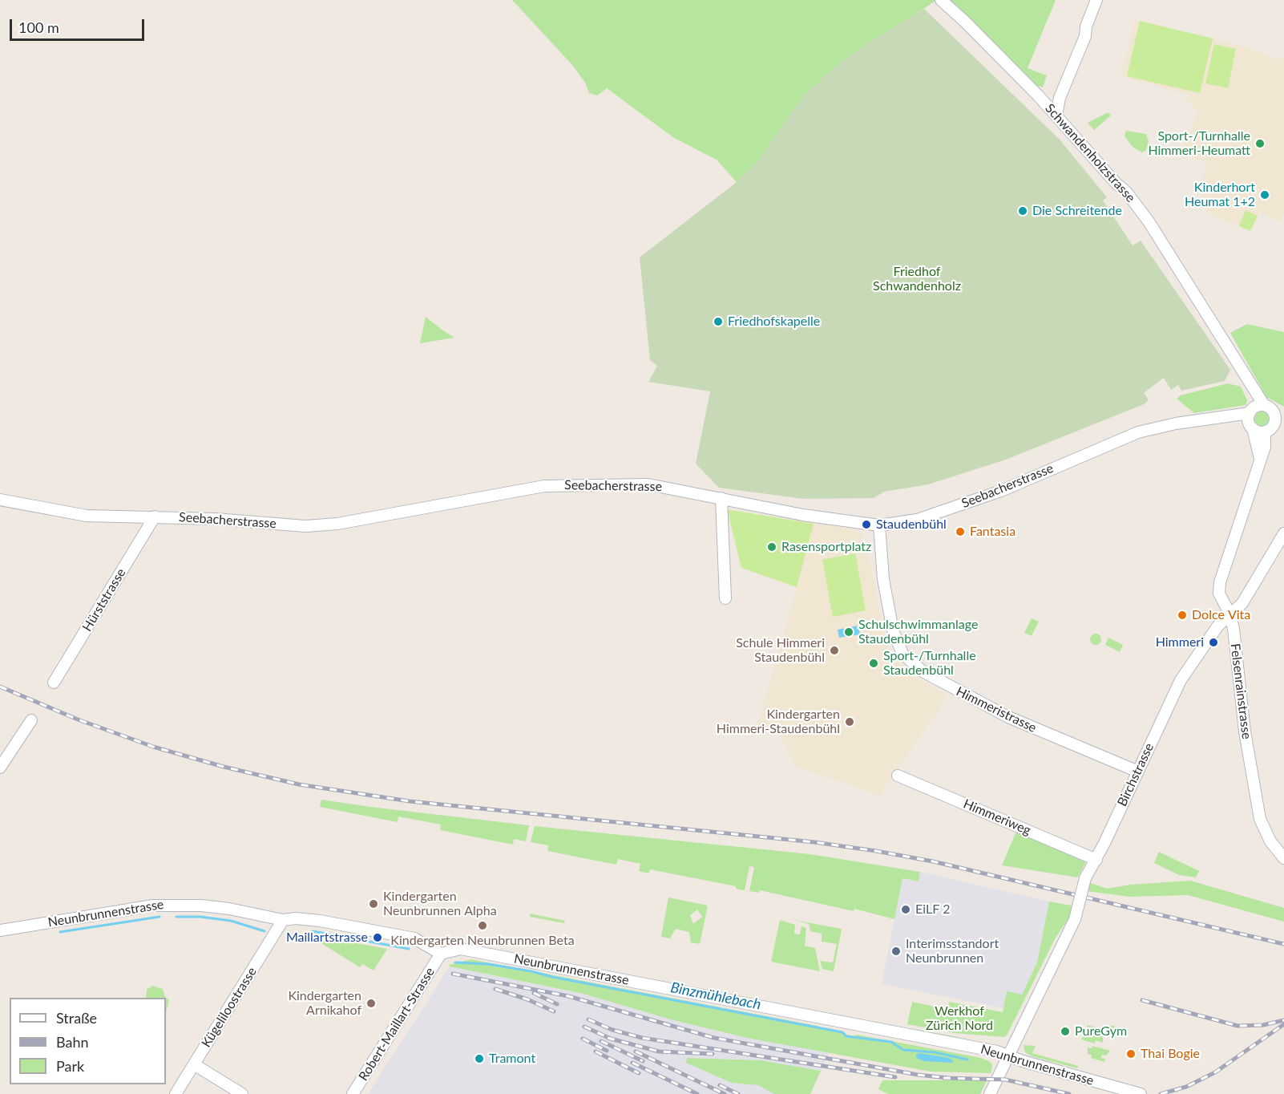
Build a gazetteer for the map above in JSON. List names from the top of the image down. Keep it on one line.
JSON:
{"streets":{"street":["Schwandenholzstrasse","Seebacherstrasse","Hürststrasse","Felsenrainstrasse","Himmeristrasse","Birchstrasse","Himmeriweg","Neunbrunnenstrasse","Kügeliloostrasse","Robert-Maillart-Strasse"]},"crossings":[["Schwandenholzstrasse","Seebacherstrasse"],["Seebacherstrasse","Hürststrasse"],["Seebacherstrasse","Himmeristrasse"],["Felsenrainstrasse","Birchstrasse"],["Himmeristrasse","Birchstrasse"],["Birchstrasse","Himmeriweg"],["Birchstrasse","Neunbrunnenstrasse"],["Neunbrunnenstrasse","Kügeliloostrasse"],["Neunbrunnenstrasse","Robert-Maillart-Strasse"]],"water":["Binzmühlebach"],"parks":["Friedhof Schwandenholz","Werkhof Zürich Nord"],"places":["Sport-/Turnhalle Himmeri-Heumatt","Kinderhort Heumat 1+2","Die Schreitende","Friedhofskapelle","Staudenbühl","Fantasia","Rasensportplatz","Dolce Vita","Schulschwimmanlage Staudenbühl","Himmeri","Schule Himmeri Staudenbühl","Sport-/Turnhalle Staudenbühl","Kindergarten Himmeri-Staudenbühl","Kindergarten Neunbrunnen Alpha","EiLF 2","Kindergarten Neunbrunnen Beta","Maillartstrasse","Interimsstandort Neunbrunnen","Kindergarten Arnikahof","PureGym","Thai Bogie","Tramont"],"legend":["Straße","Bahn","Park"],"scale_bar":"100 m"}
